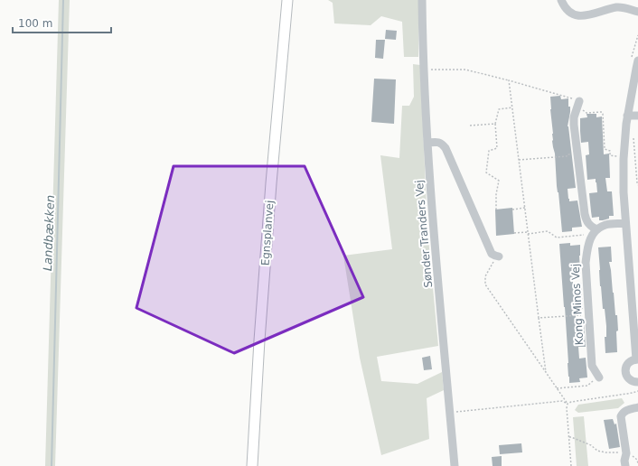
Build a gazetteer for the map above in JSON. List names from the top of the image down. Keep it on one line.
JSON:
{"streets":{"main road":["Egnsplanvej"],"street":["Sønder Tranders Vej","Kong Minos Vej"]},"water":["Landbækken"],"scale_bar":"100 m"}
